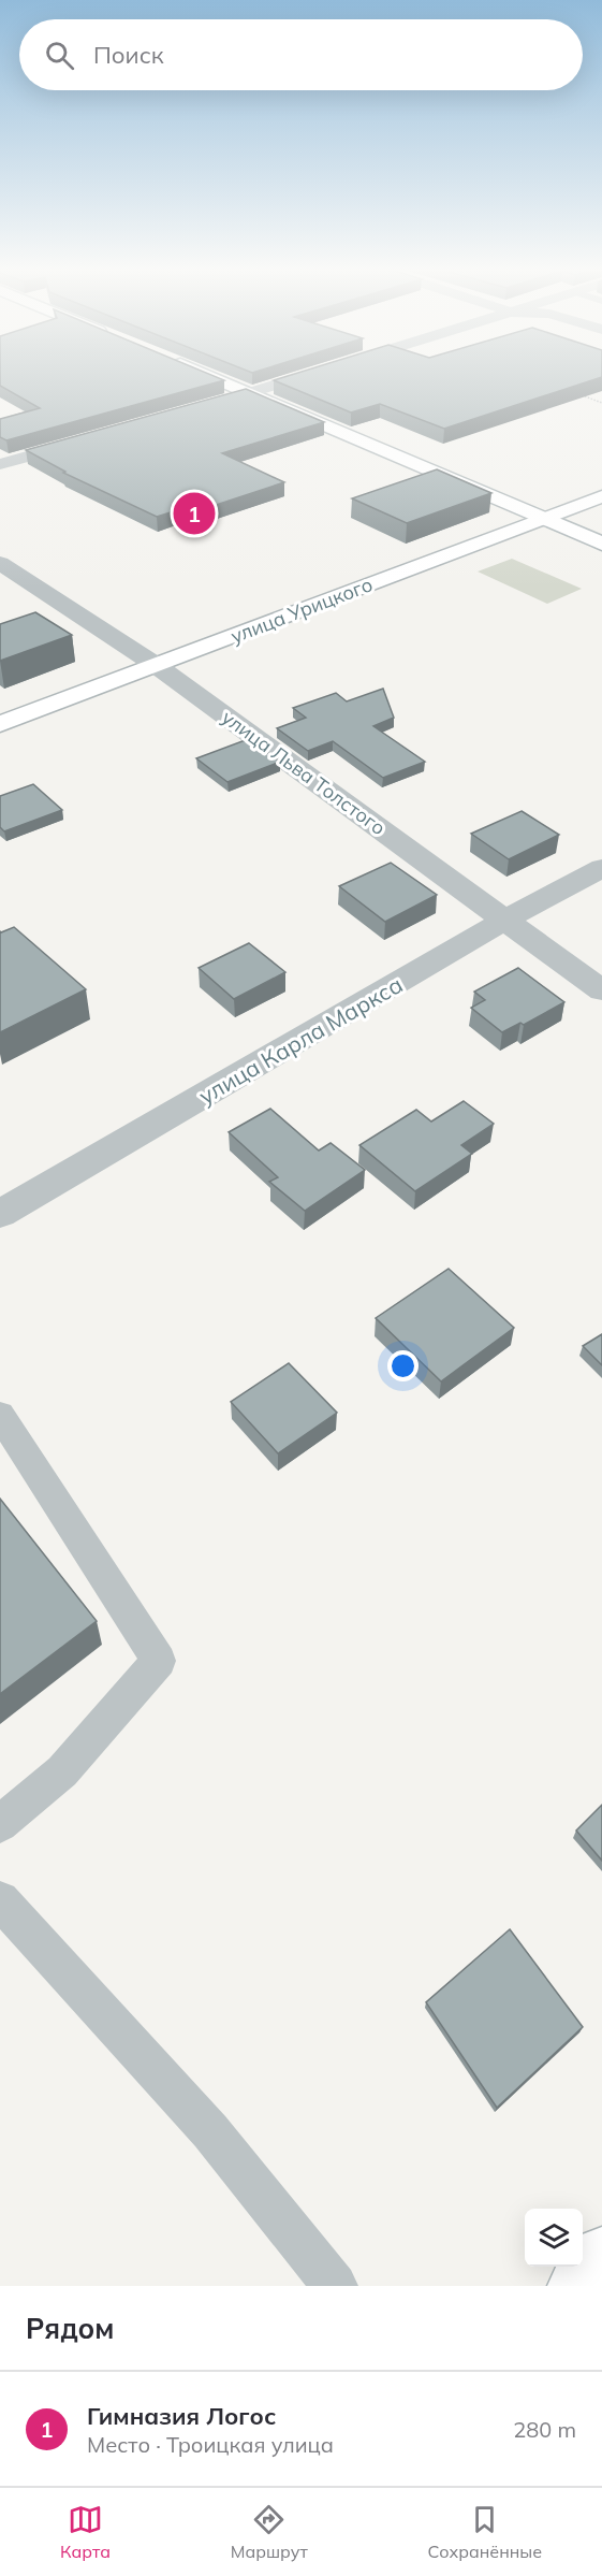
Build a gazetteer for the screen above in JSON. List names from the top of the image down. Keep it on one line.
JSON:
{"streets":{"street":["улица Урицкого","улица Льва Толстого","улица Карла Маркса"]},"crossings":[["улица Урицкого","улица Льва Толстого"],["улица Льва Толстого","улица Карла Маркса"]],"page":{"search":"Поиск","pins":"1","heading":"Рядом","list":[{"mark":"1","name":"Гимназия Логос","note":"Место · Троицкая улица","value":"280 m"}],"nav":["Карта","Маршрут","Сохранённые"]}}
